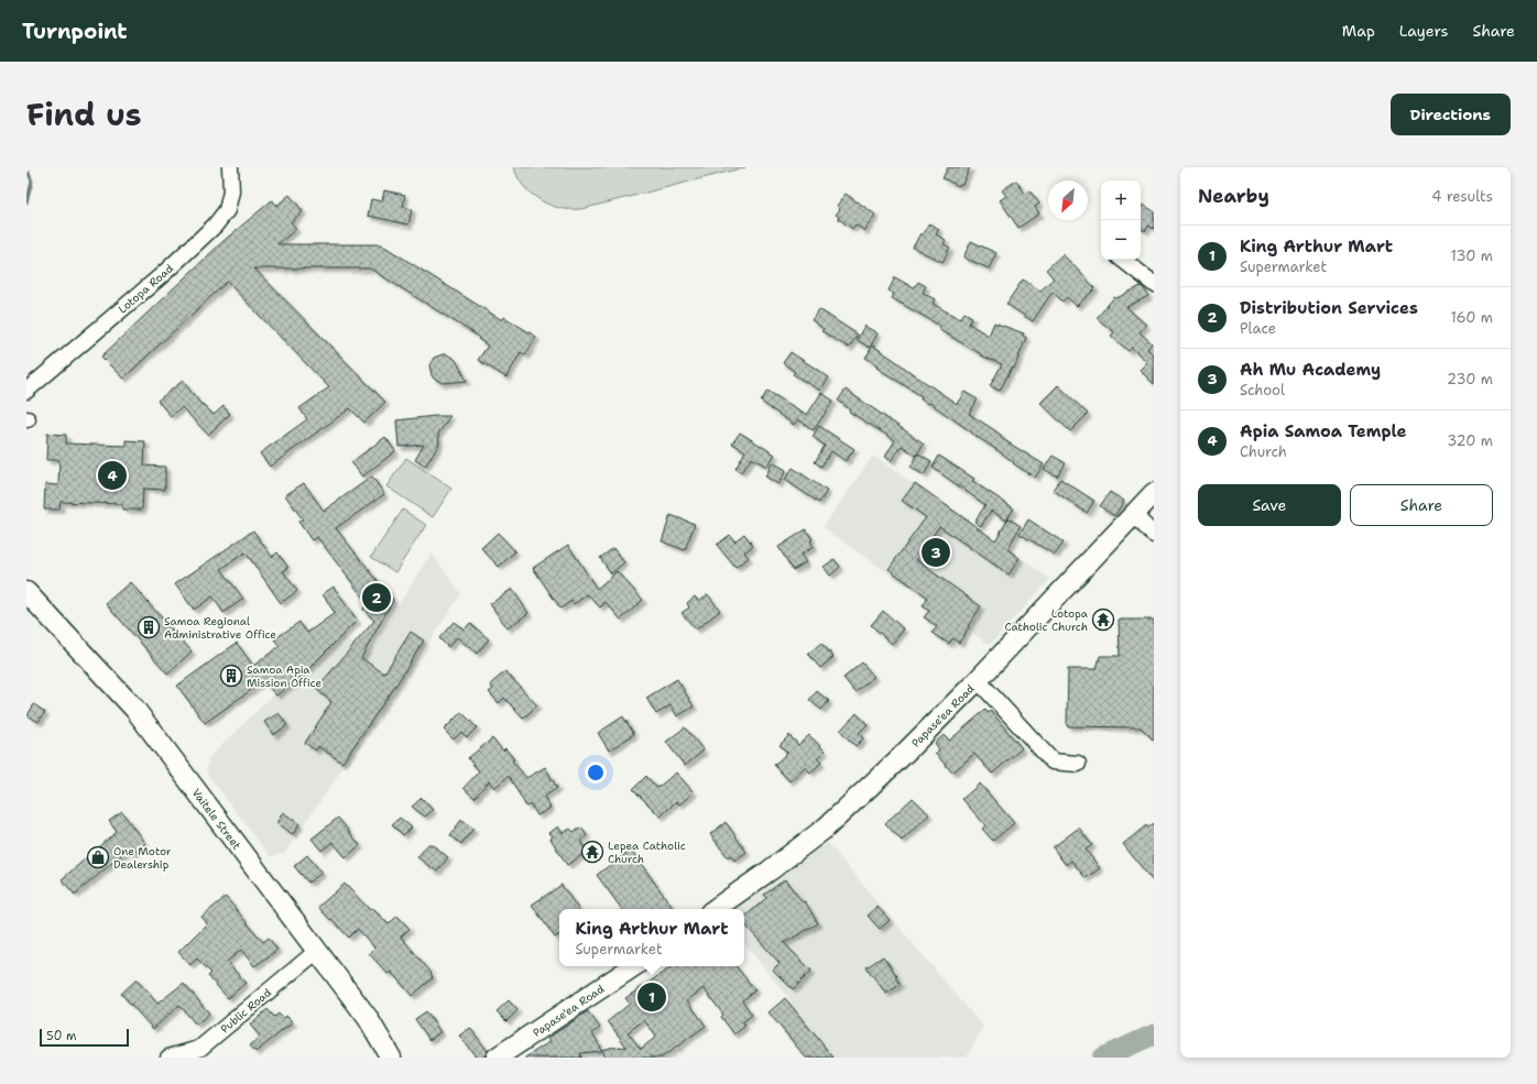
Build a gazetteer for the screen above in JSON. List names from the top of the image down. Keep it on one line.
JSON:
{"streets":{"main road":["Papase'ea Road","Vaitele Street"],"street":["Lotopa Road","Public Road"]},"crossings":[["Vaitele Street","Public Road"]],"places":{"temple":["Lotopa Catholic Church","Lepea Catholic Church"],"building":["Samoa Regional Administrative Office","Samoa Apia Mission Office"],"shop":["One Motor Dealership"]},"scale_bar":"50 m","north":"bottom left","page":{"header":"Turnpoint","nav":["Map","Layers","Share"],"title":"Find us","buttons":["Directions",["Save","Share"]],"heading":["Nearby","4 results"],"map_buttons":["+","−"],"list":[{"mark":"1","name":"King Arthur Mart","note":"Supermarket","value":"130 m"},{"mark":"2","name":"Distribution Services","note":"Place","value":"160 m"},{"mark":"3","name":"Ah Mu Academy","note":"School","value":"230 m"},{"mark":"4","name":"Apia Samoa Temple","note":"Church","value":"320 m"}],"pins":["4","3","2","1"],"popup":["King Arthur Mart","Supermarket"],"scale":"50 m"}}
